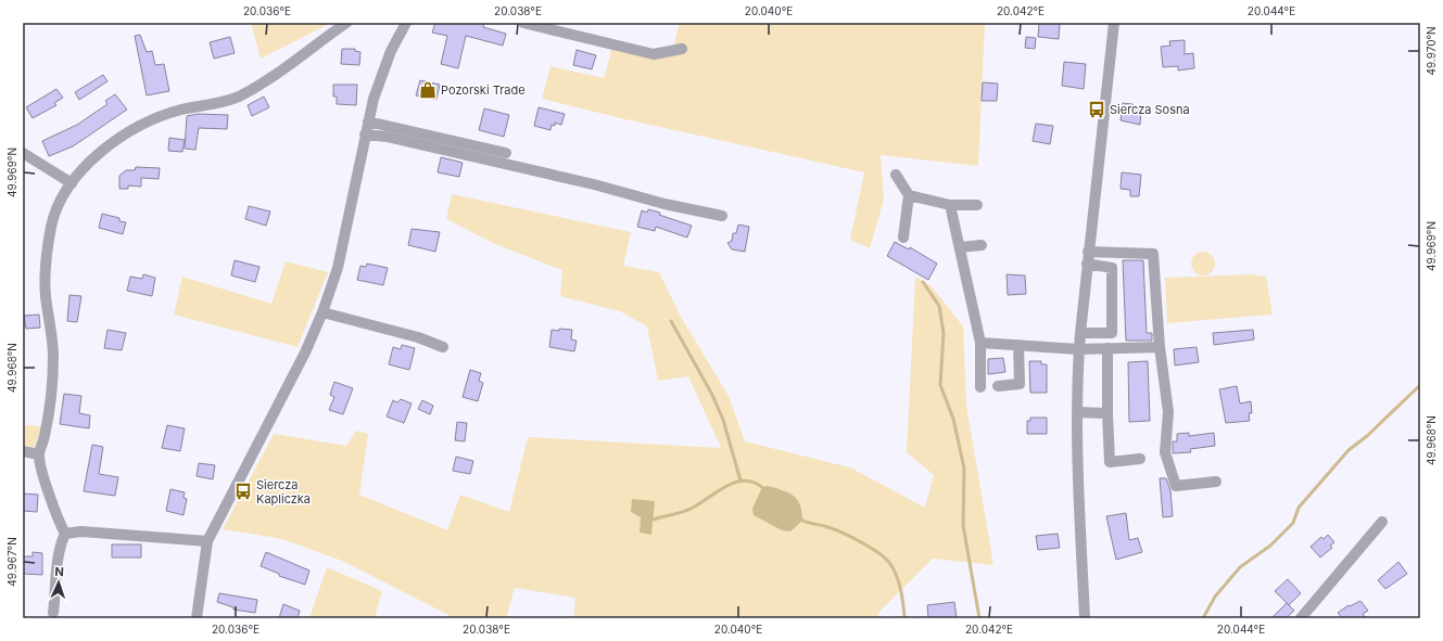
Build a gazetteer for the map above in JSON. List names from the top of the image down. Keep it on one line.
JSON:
{"places":{"shop":["Pozorski Trade"],"bus stop":["Siercza Sosna","Siercza Kapliczka"]},"north":"top","coordinates":["20.036°E","20.038°E","20.040°E","20.042°E","20.044°E","49.970°N","49.969°N","49.968°N","49.967°N"]}
